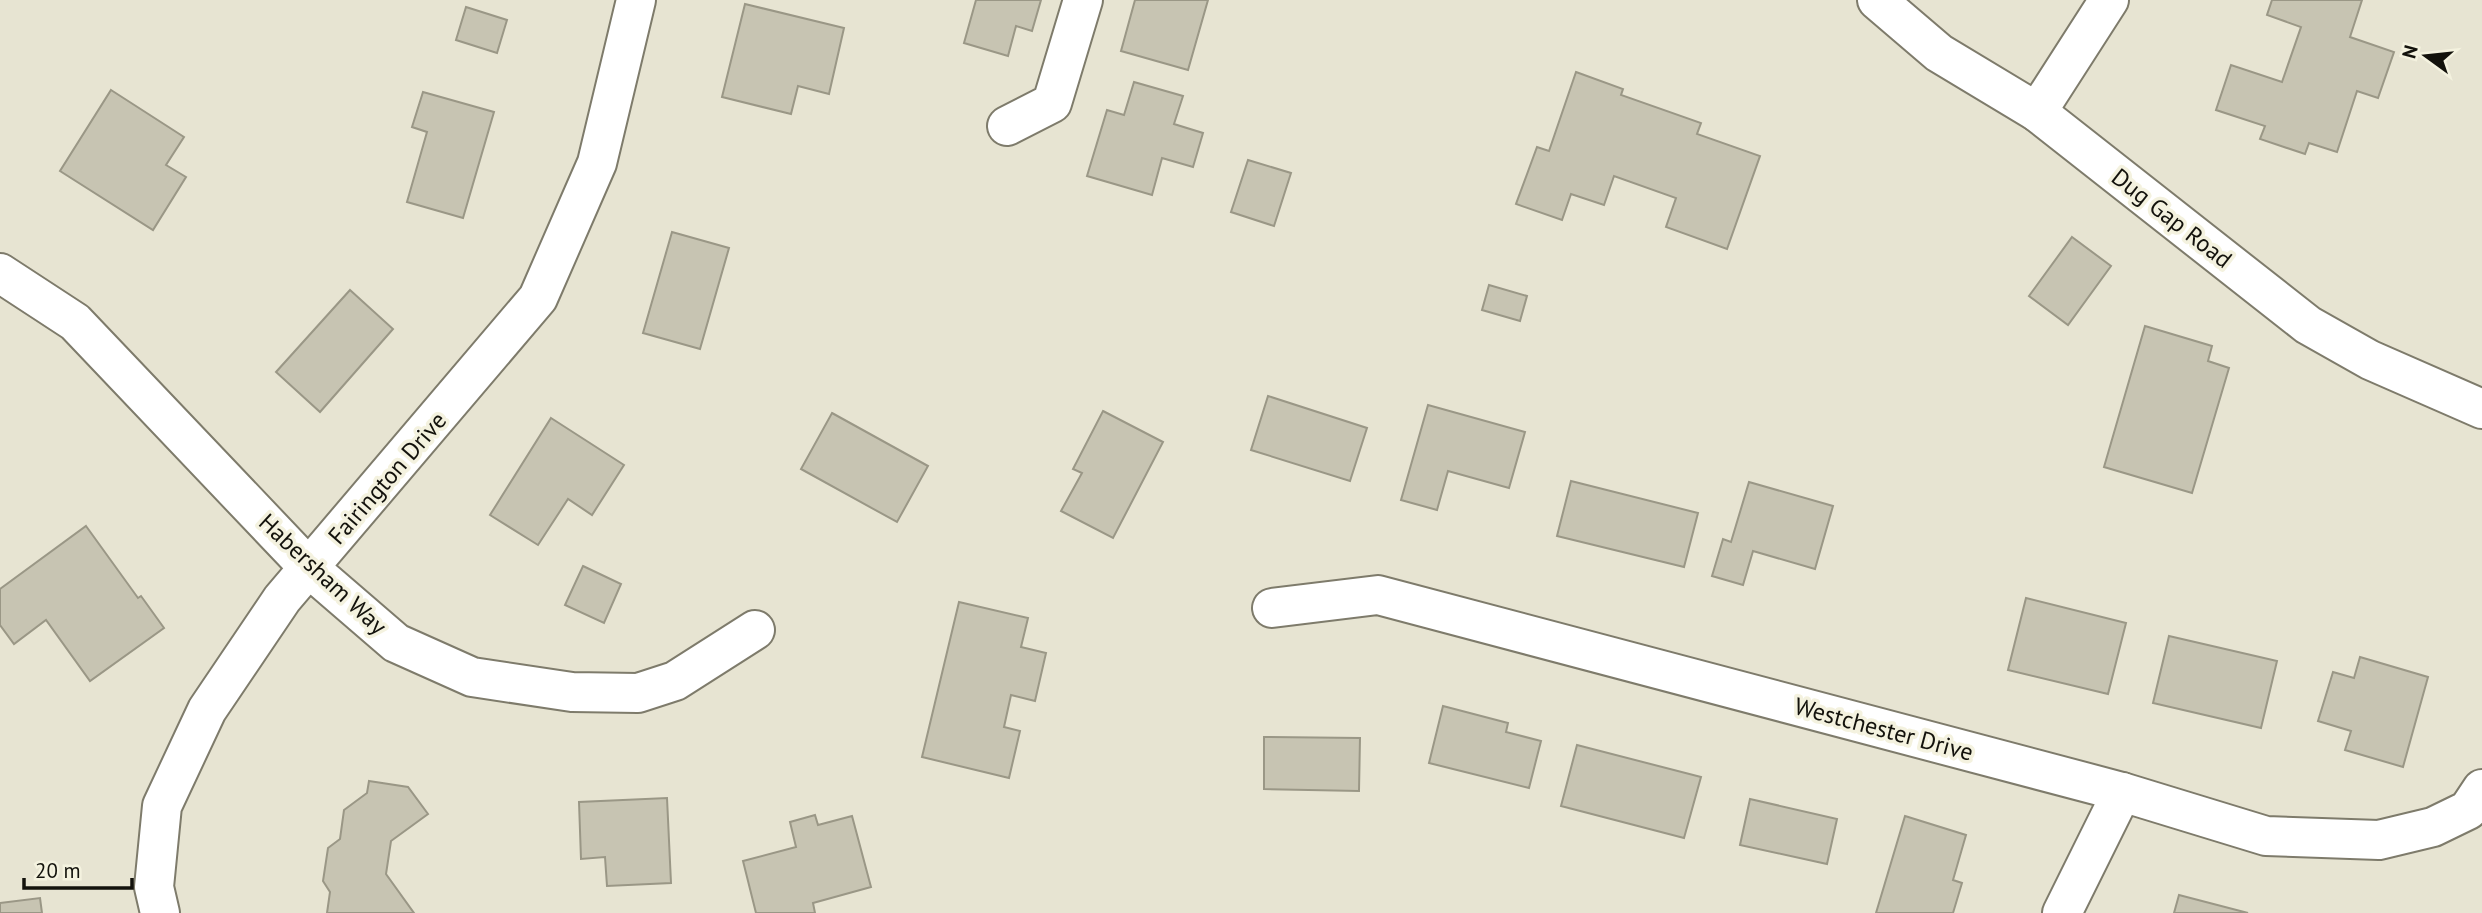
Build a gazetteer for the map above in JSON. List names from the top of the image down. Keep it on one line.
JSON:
{"streets":{"street":["Dug Gap Road","Fairington Drive","Habersham Way","Westchester Drive"]},"crossings":[["Fairington Drive","Habersham Way"]],"scale_bar":"20 m","north":"left"}
